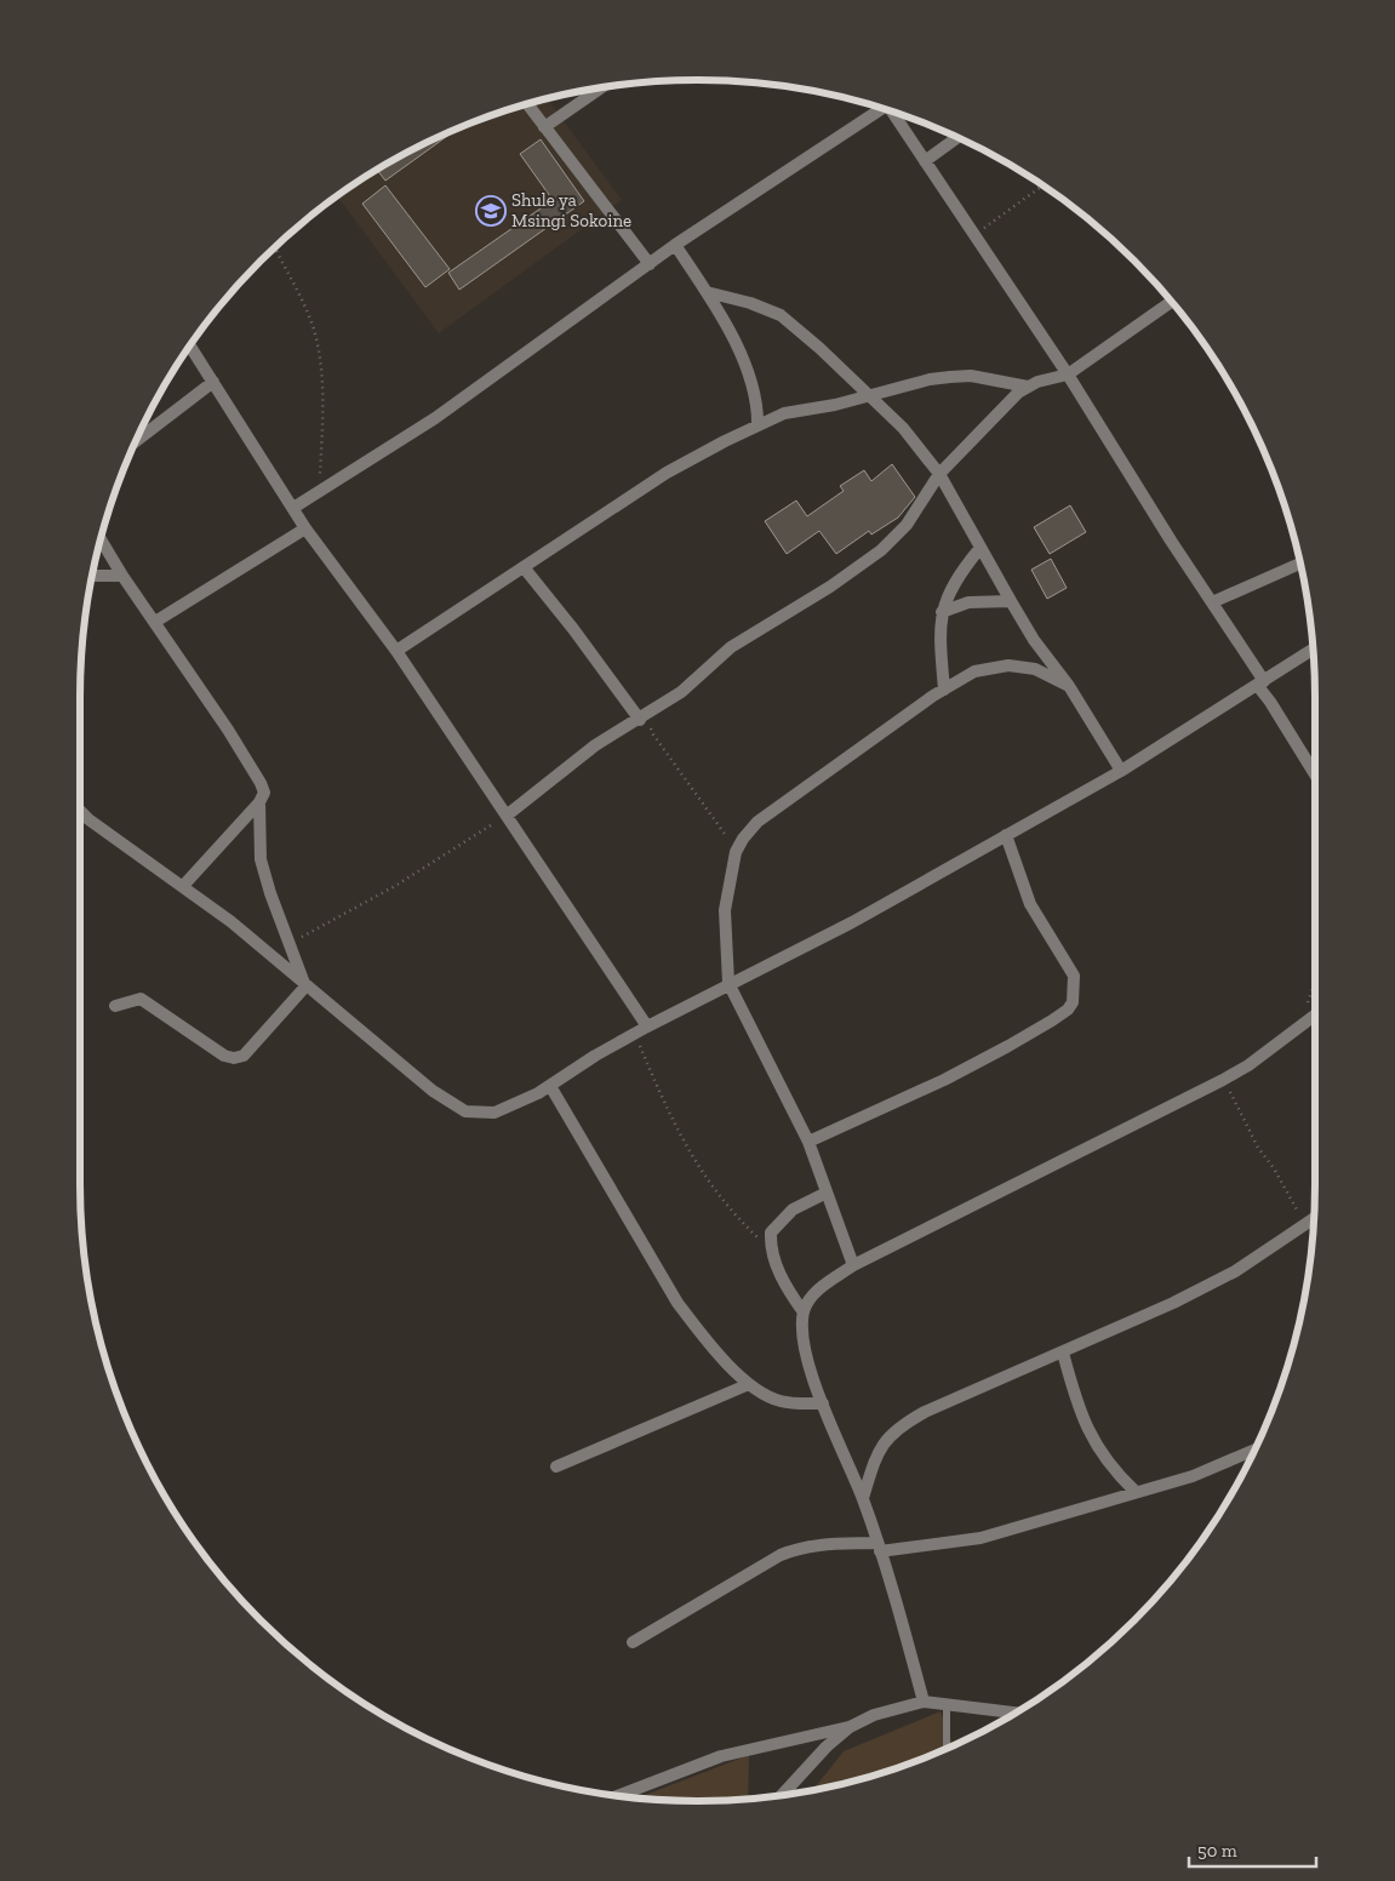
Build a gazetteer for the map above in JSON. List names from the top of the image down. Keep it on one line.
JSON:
{"places":{"school or university":["Shule ya Msingi Sokoine"]},"scale_bar":"50 m"}
